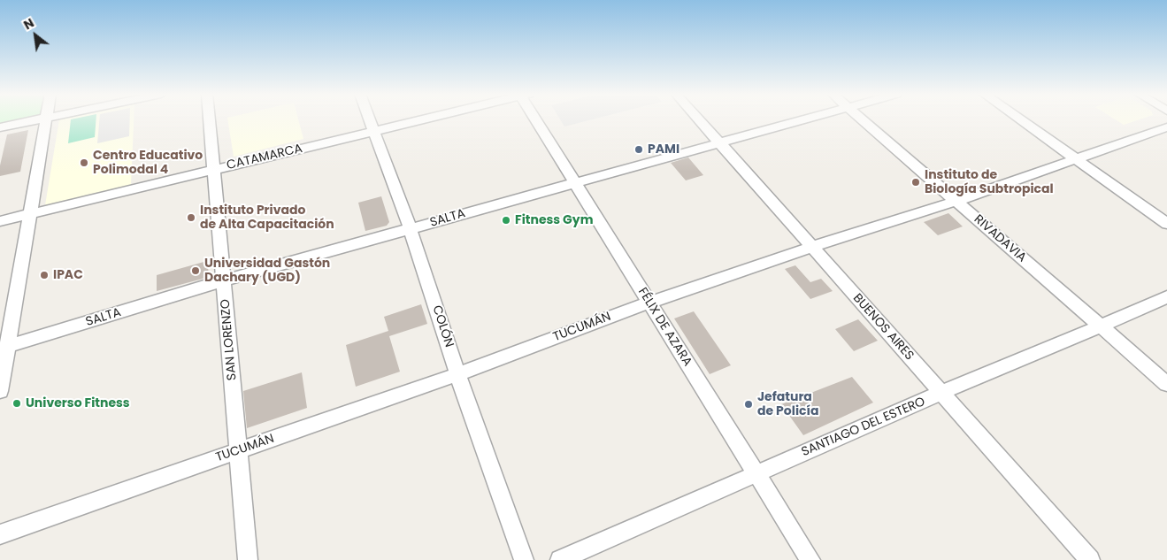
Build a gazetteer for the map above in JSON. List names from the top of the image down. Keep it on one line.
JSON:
{"streets":{"street":["CATAMARCA","SALTA","RIVADAVIA","COLÓN","TUCUMÁN","FÉLIX DE AZARA","BUENOS AIRES","SAN LORENZO","SANTIAGO DEL ESTERO"]},"crossings":[["CATAMARCA","COLÓN"],["CATAMARCA","SAN LORENZO"],["SALTA","COLÓN"],["SALTA","FÉLIX DE AZARA"],["SALTA","BUENOS AIRES"],["SALTA","SAN LORENZO"],["RIVADAVIA","TUCUMÁN"],["RIVADAVIA","SANTIAGO DEL ESTERO"],["COLÓN","TUCUMÁN"],["TUCUMÁN","FÉLIX DE AZARA"],["TUCUMÁN","BUENOS AIRES"],["TUCUMÁN","SAN LORENZO"],["FÉLIX DE AZARA","SANTIAGO DEL ESTERO"],["BUENOS AIRES","SANTIAGO DEL ESTERO"]],"places":["PAMI","Centro Educativo Polimodal 4","Instituto de Biología Subtropical","Instituto Privado de Alta Capacitación","Fitness Gym","Universidad Gastón Dachary (UGD)","IPAC","Universo Fitness","Jefatura de Policía"],"north":"top left"}
